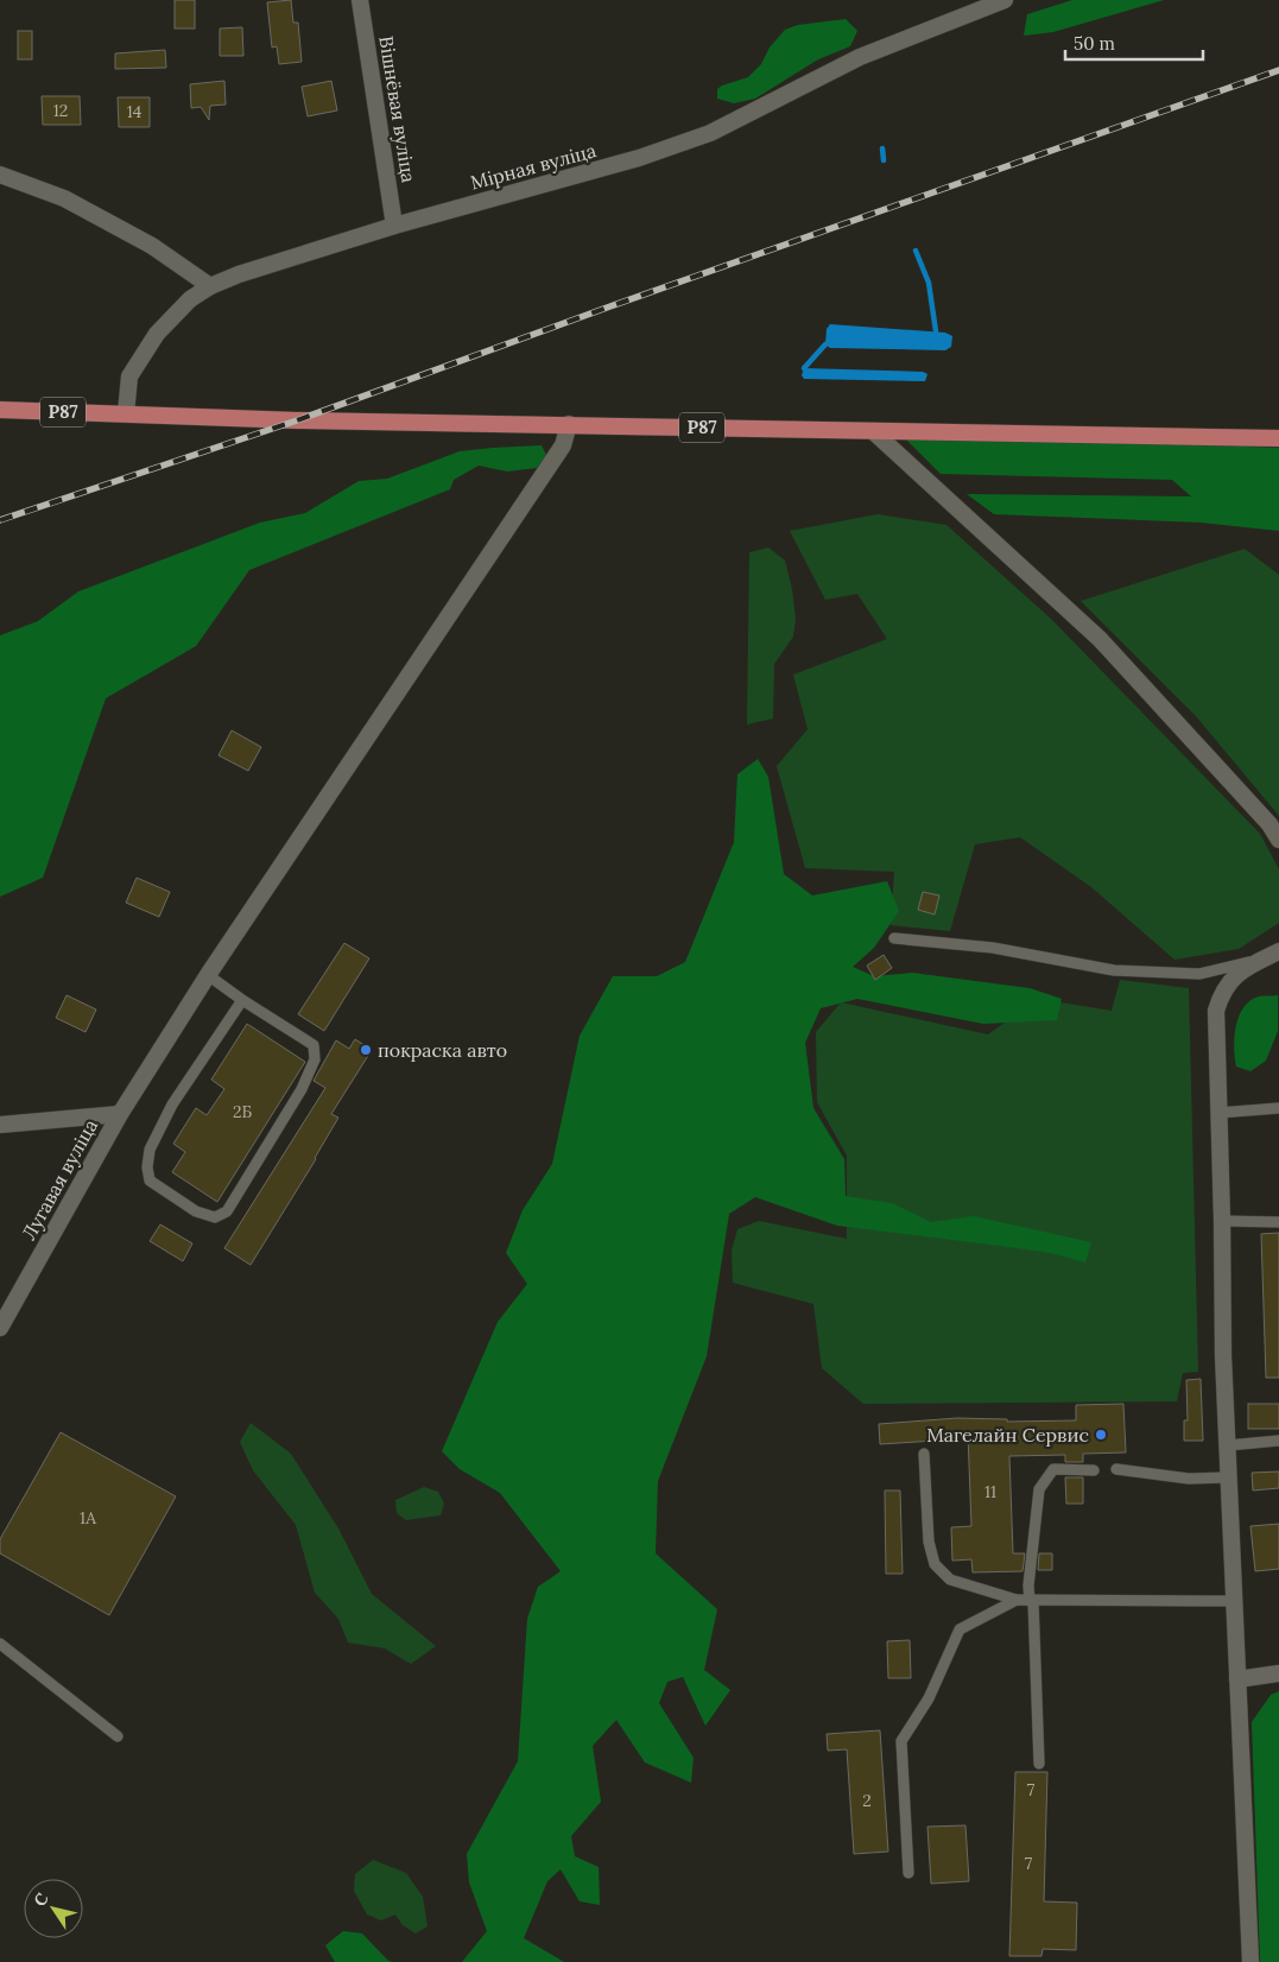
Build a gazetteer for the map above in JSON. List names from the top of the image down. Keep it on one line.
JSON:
{"streets":{"main road":["Р87"],"street":["Вішнёвая вуліца","Мірная вуліца","Лугавая вуліца"]},"crossings":[["Вішнёвая вуліца","Мірная вуліца"],["Мірная вуліца","Р87"],["Р87","Лугавая вуліца"]],"places":["покраска авто","Магелайн Сервис"],"house_numbers":["12","14","2Б","11","1А","7","2","7"],"scale_bar":"50 m","north":"top left"}
